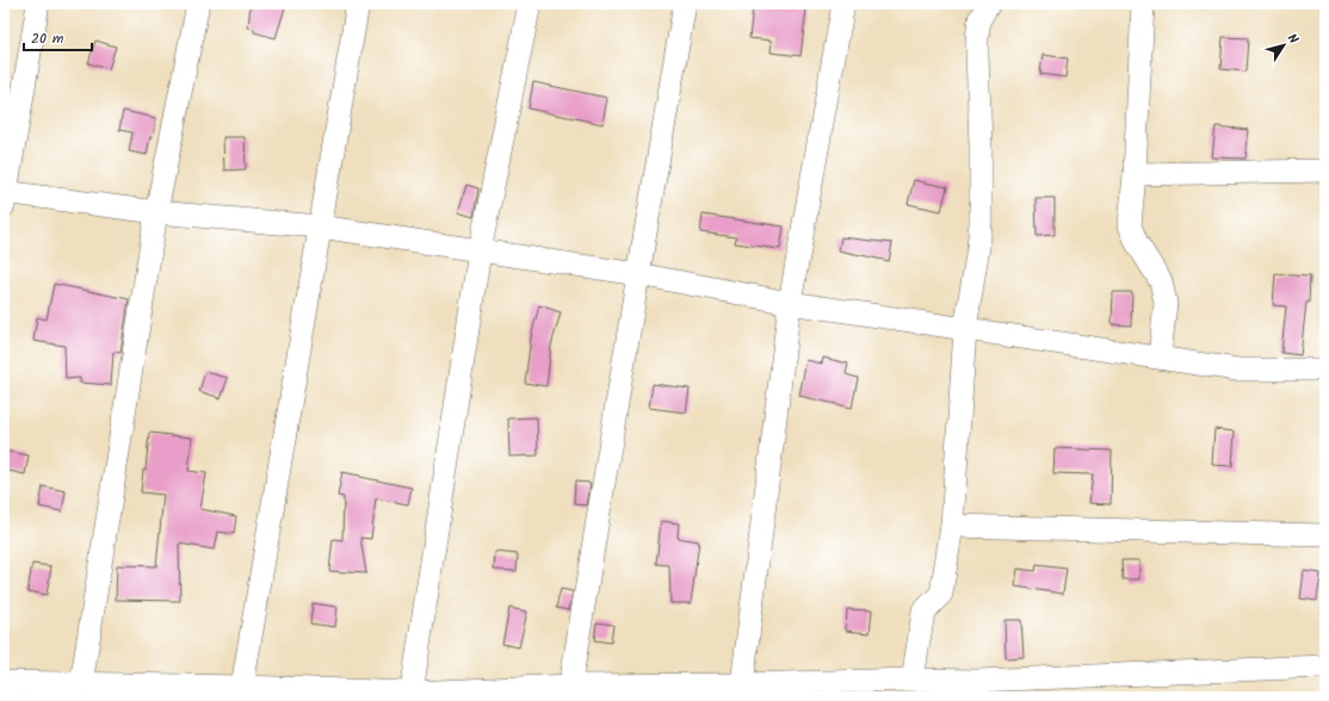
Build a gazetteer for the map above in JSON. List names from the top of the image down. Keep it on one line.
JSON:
{"scale_bar":"20 m","north":"top right"}
